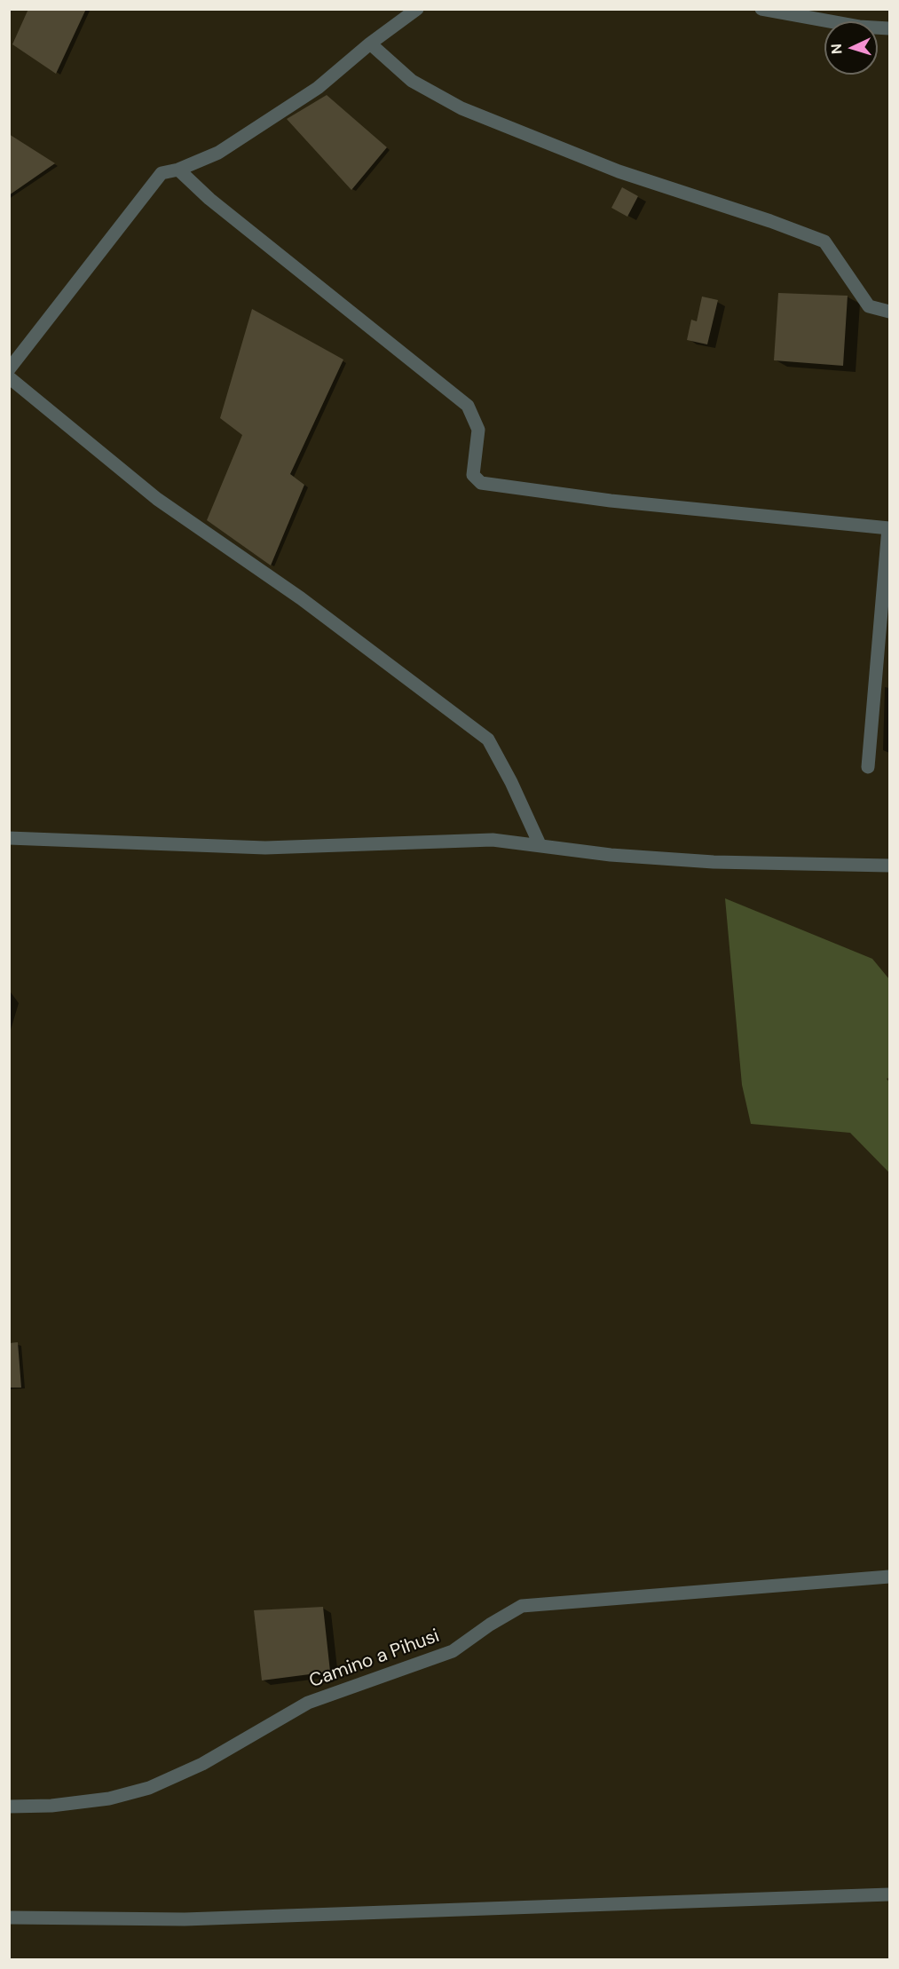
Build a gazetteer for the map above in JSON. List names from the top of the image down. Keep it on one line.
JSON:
{"streets":{"street":["Camino a Pihusi"]},"north":"left"}
